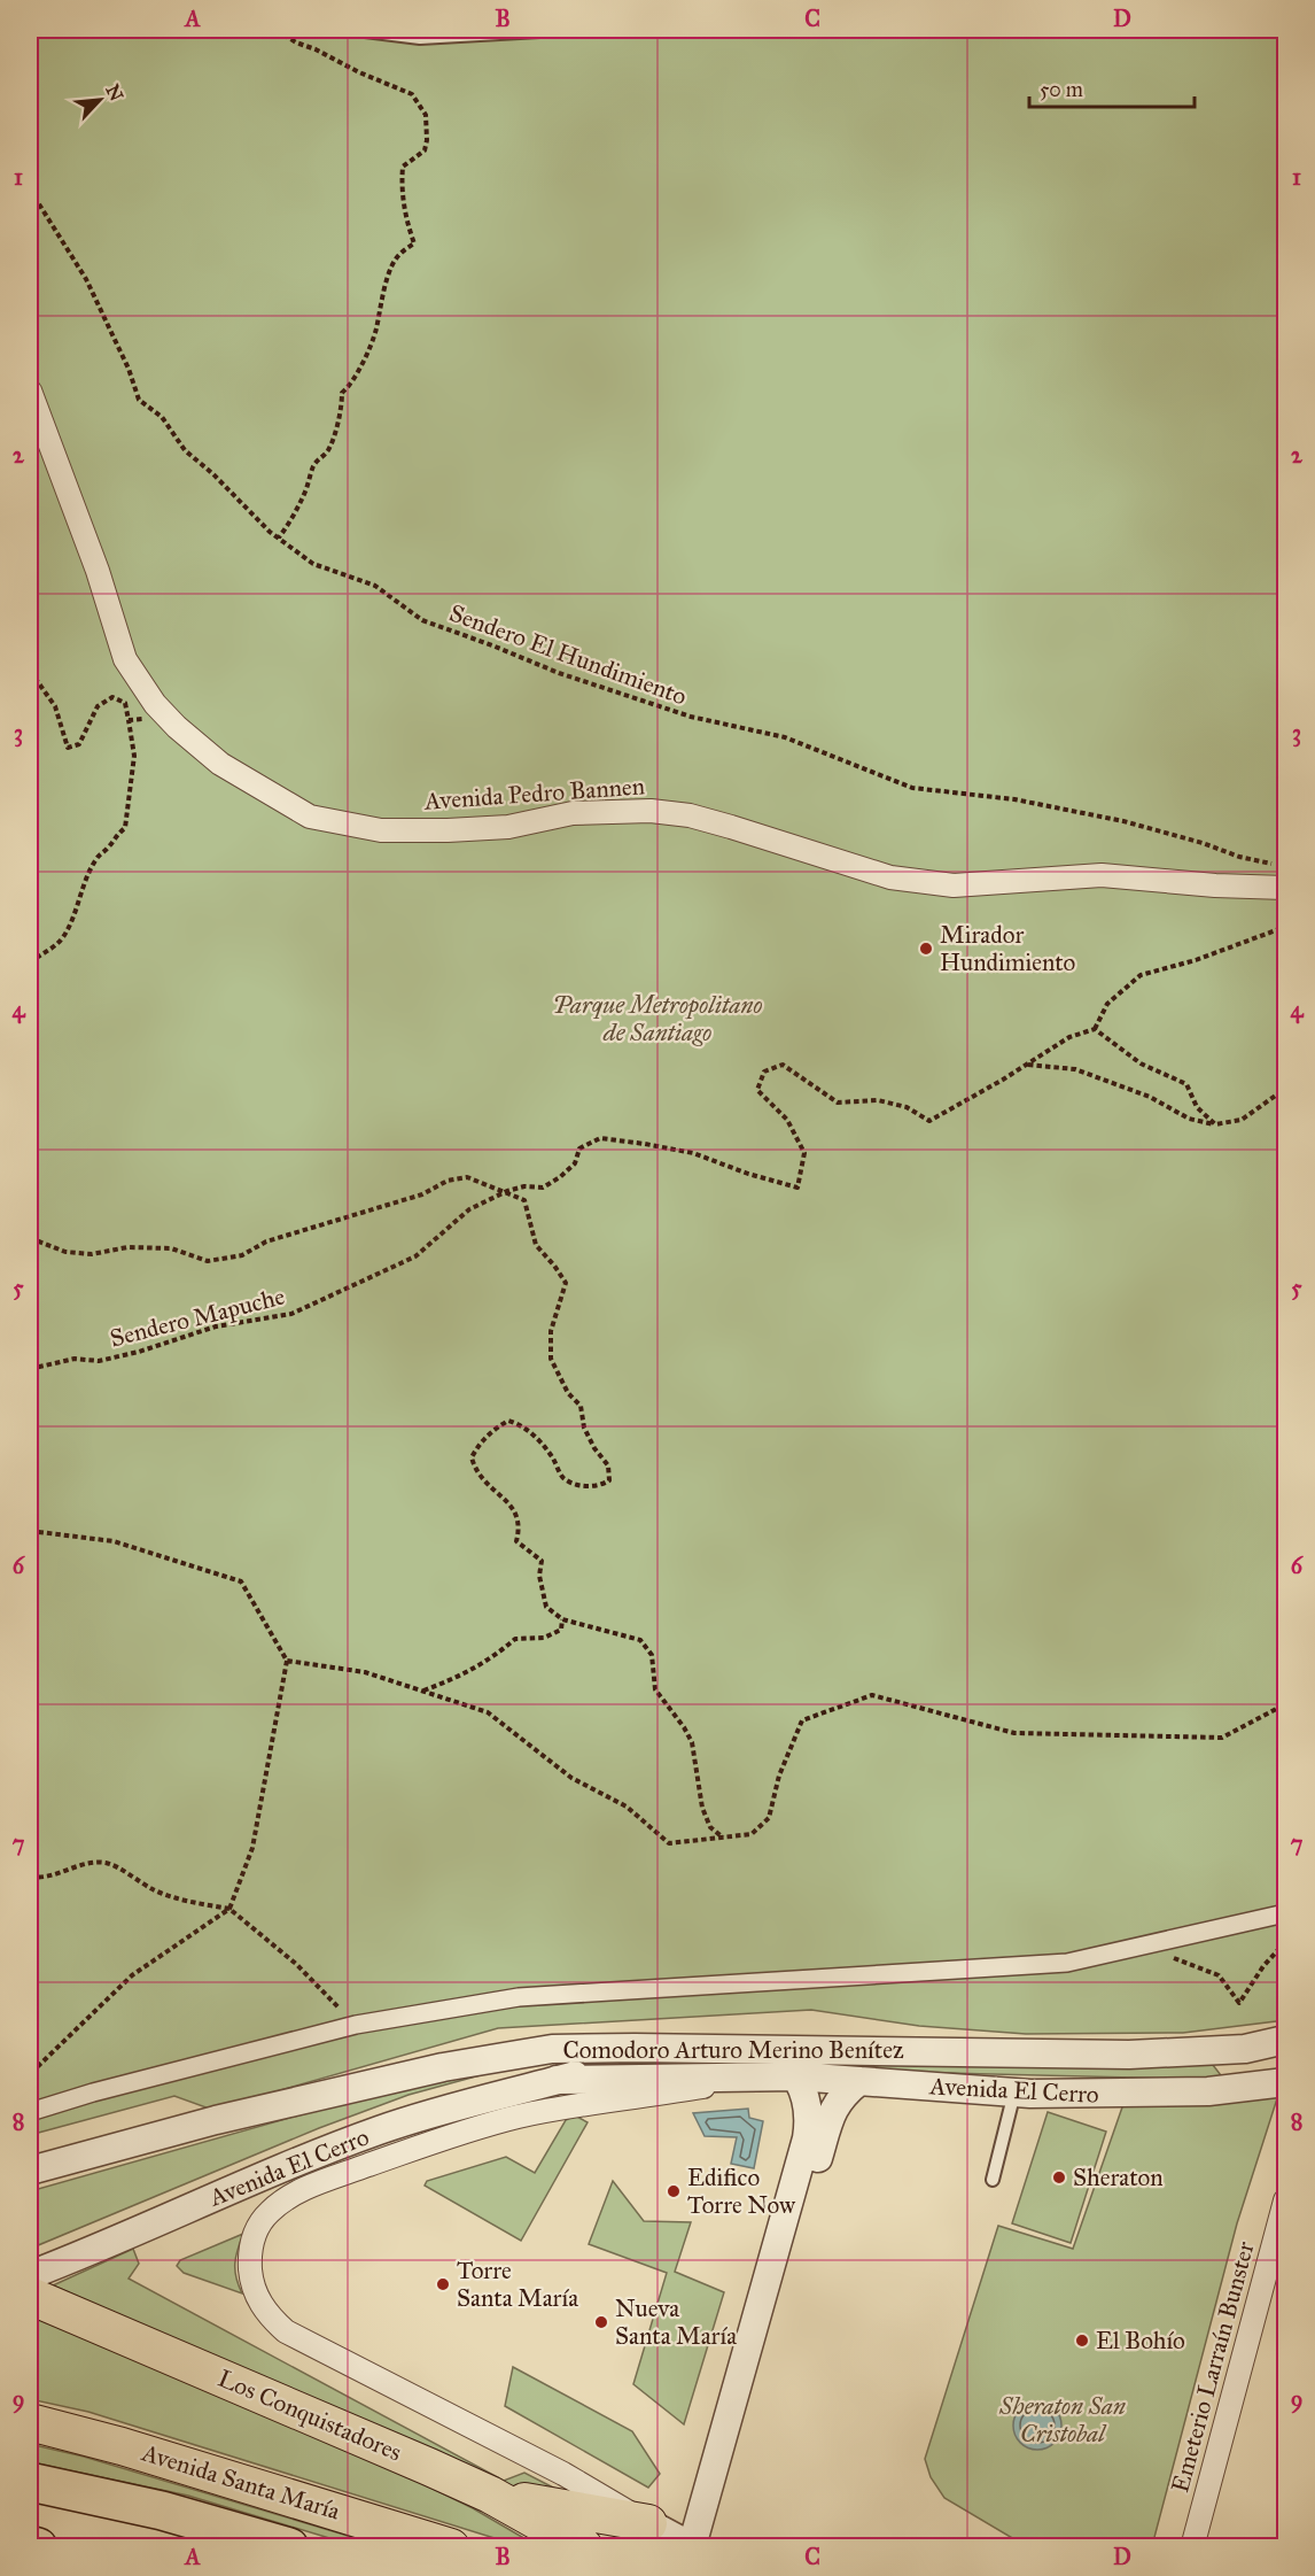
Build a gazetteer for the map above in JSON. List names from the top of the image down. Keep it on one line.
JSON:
{"streets":{"main road":["Los Conquistadores","Avenida Santa María"],"street":["Avenida Pedro Bannen","Comodoro Arturo Merino Benítez","Avenida El Cerro","Emeterio Larraín Bunster"],"path":["Sendero El Hundimiento","Sendero Mapuche"]},"crossings":[["Comodoro Arturo Merino Benítez","Avenida El Cerro"]],"parks":["Parque Metropolitano de Santiago","Sheraton San Cristobal"],"places":["Mirador Hundimiento","Sheraton","Edifico Torre Now","Torre Santa María","Nueva Santa María","El Bohío"],"scale_bar":"50 m","north":"top right","grid":{"columns":["A","B","C","D"],"rows":["1","2","3","4","5","6","7","8","9"]}}
